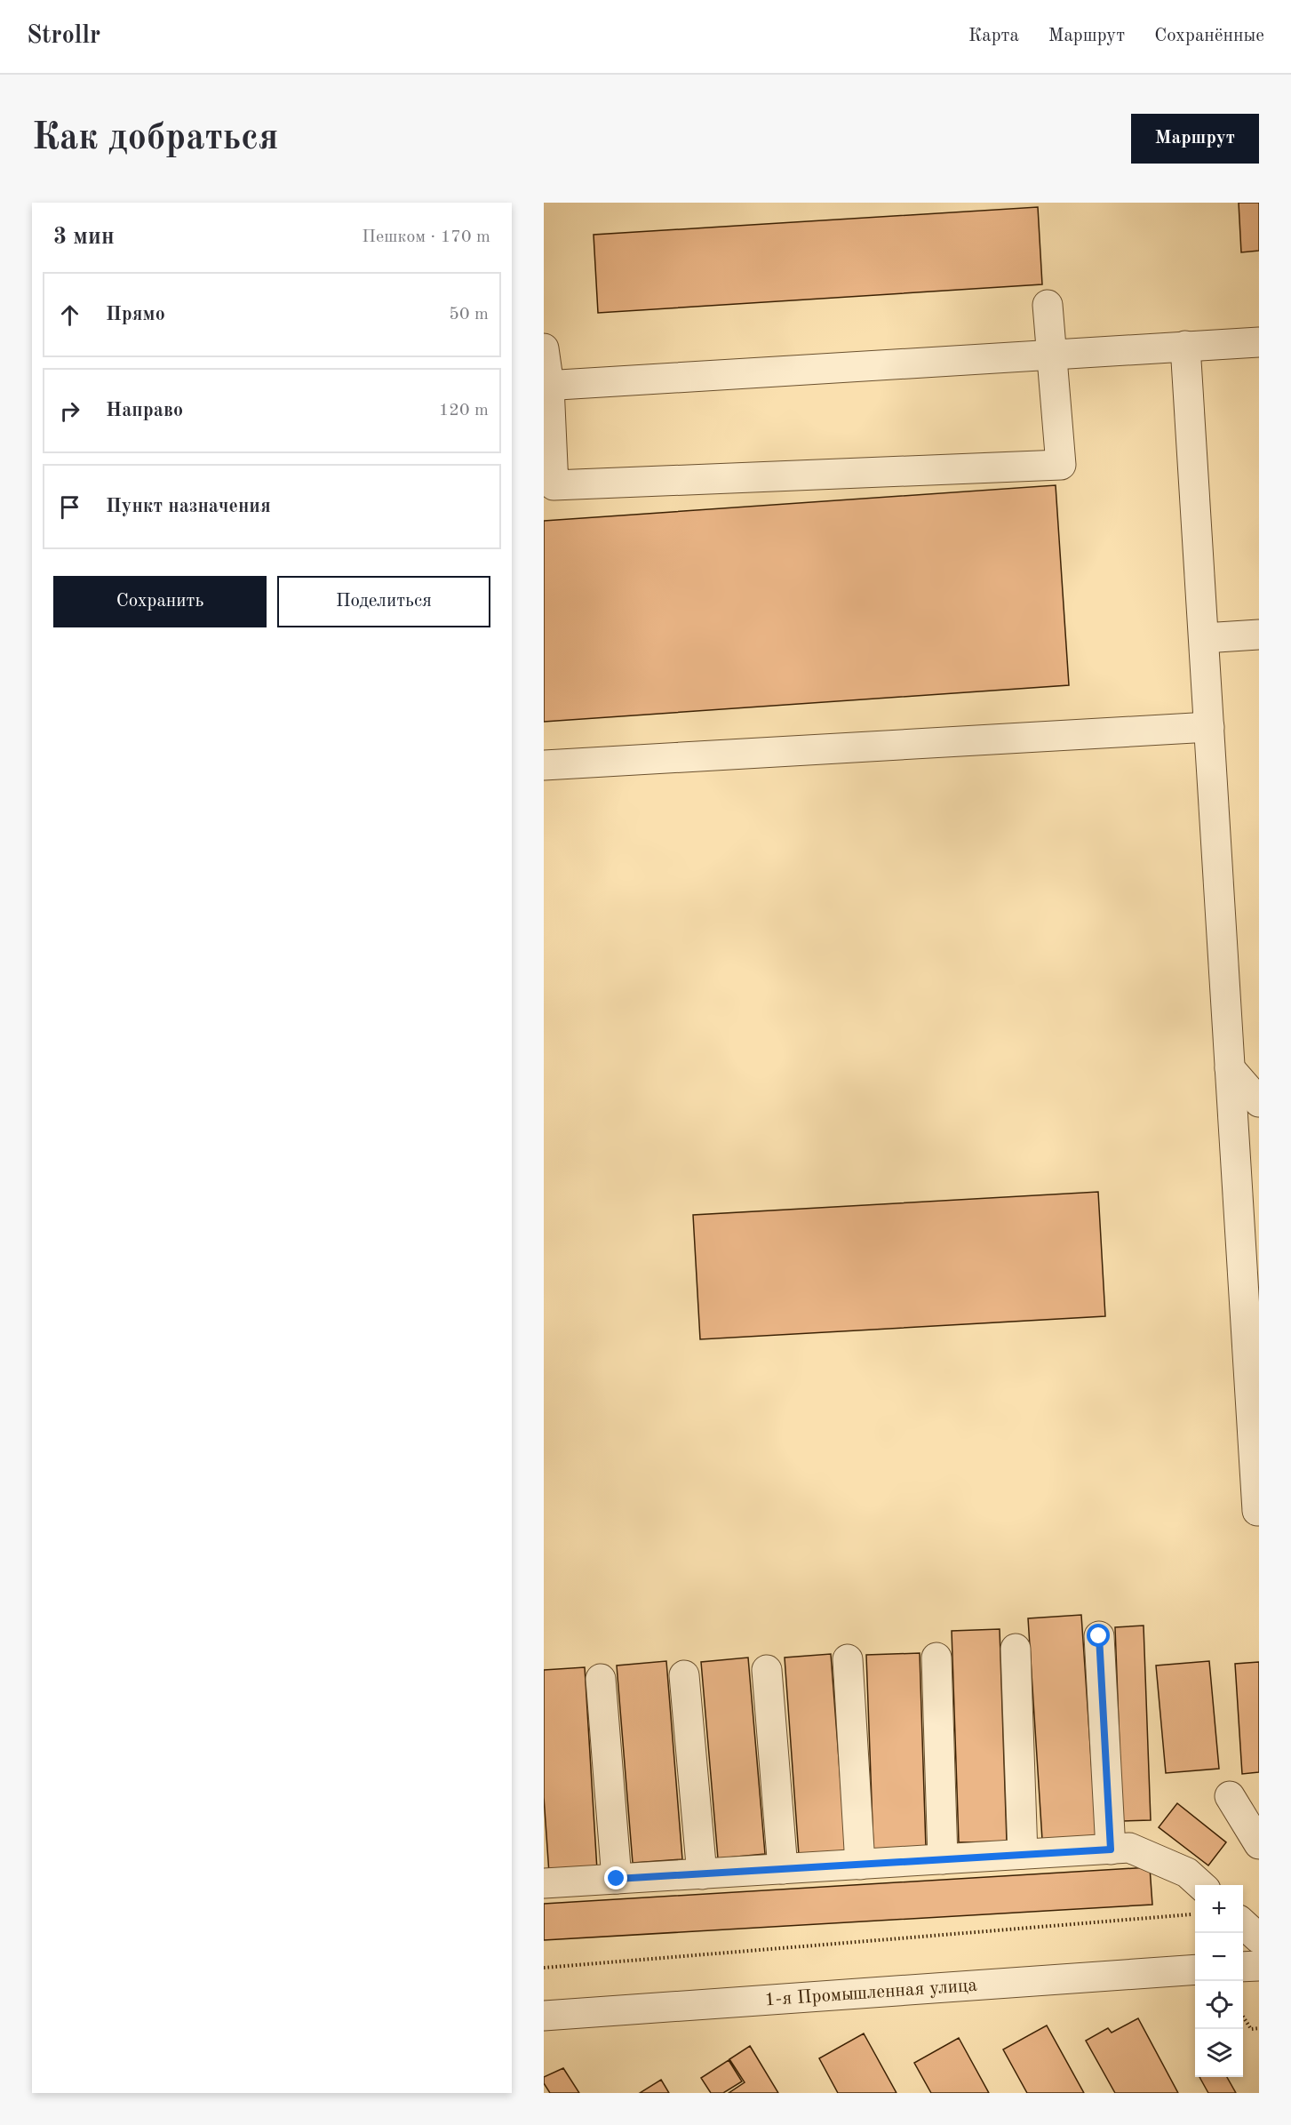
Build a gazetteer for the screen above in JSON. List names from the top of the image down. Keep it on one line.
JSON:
{"streets":{"street":["1-я Промышленная улица"]},"page":{"header":"Strollr","nav":["Карта","Маршрут","Сохранённые"],"buttons":["Маршрут",["Сохранить","Поделиться"]],"title":"Как добраться","heading":["3 мин","Пешком · 170 m"],"list":[["Прямо","50 m"],["Направо","120 m"],"Пункт назначения"],"map_buttons":["+","−"]}}
